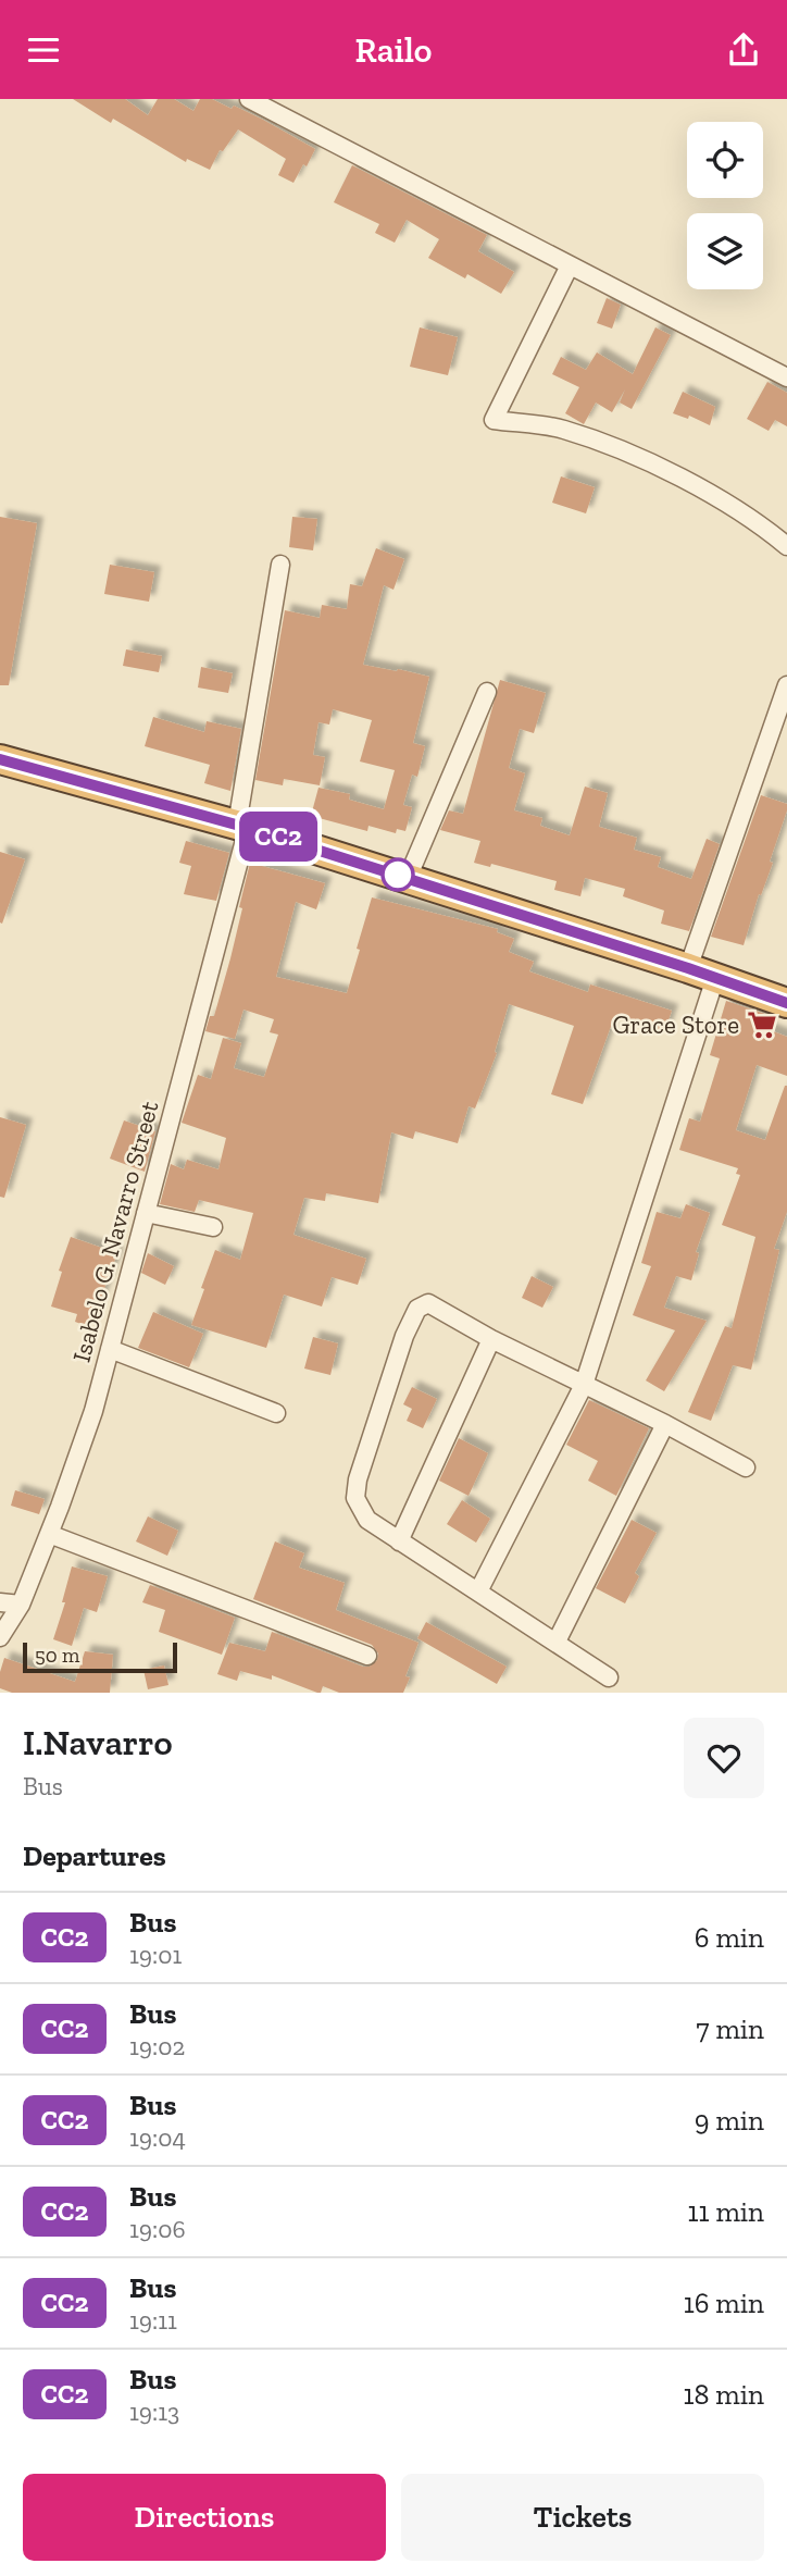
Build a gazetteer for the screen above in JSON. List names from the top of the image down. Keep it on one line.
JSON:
{"streets":{"street":["Isabelo G. Navarro Street"]},"places":{"supermarket":["Grace Store"]},"lines":["bus line CC2"],"scale_bar":"50 m","page":{"header":"Railo","on_map":"CC2","scale":"50 m","heading":[["I.Navarro","Bus"],"Departures"],"list":[{"mark":"CC2","name":"Bus","note":"19:01","value":"6 min"},{"mark":"CC2","name":"Bus","note":"19:02","value":"7 min"},{"mark":"CC2","name":"Bus","note":"19:04","value":"9 min"},{"mark":"CC2","name":"Bus","note":"19:06","value":"11 min"},{"mark":"CC2","name":"Bus","note":"19:11","value":"16 min"},{"mark":"CC2","name":"Bus","note":"19:13","value":"18 min"}],"buttons":["Directions","Tickets"]}}
